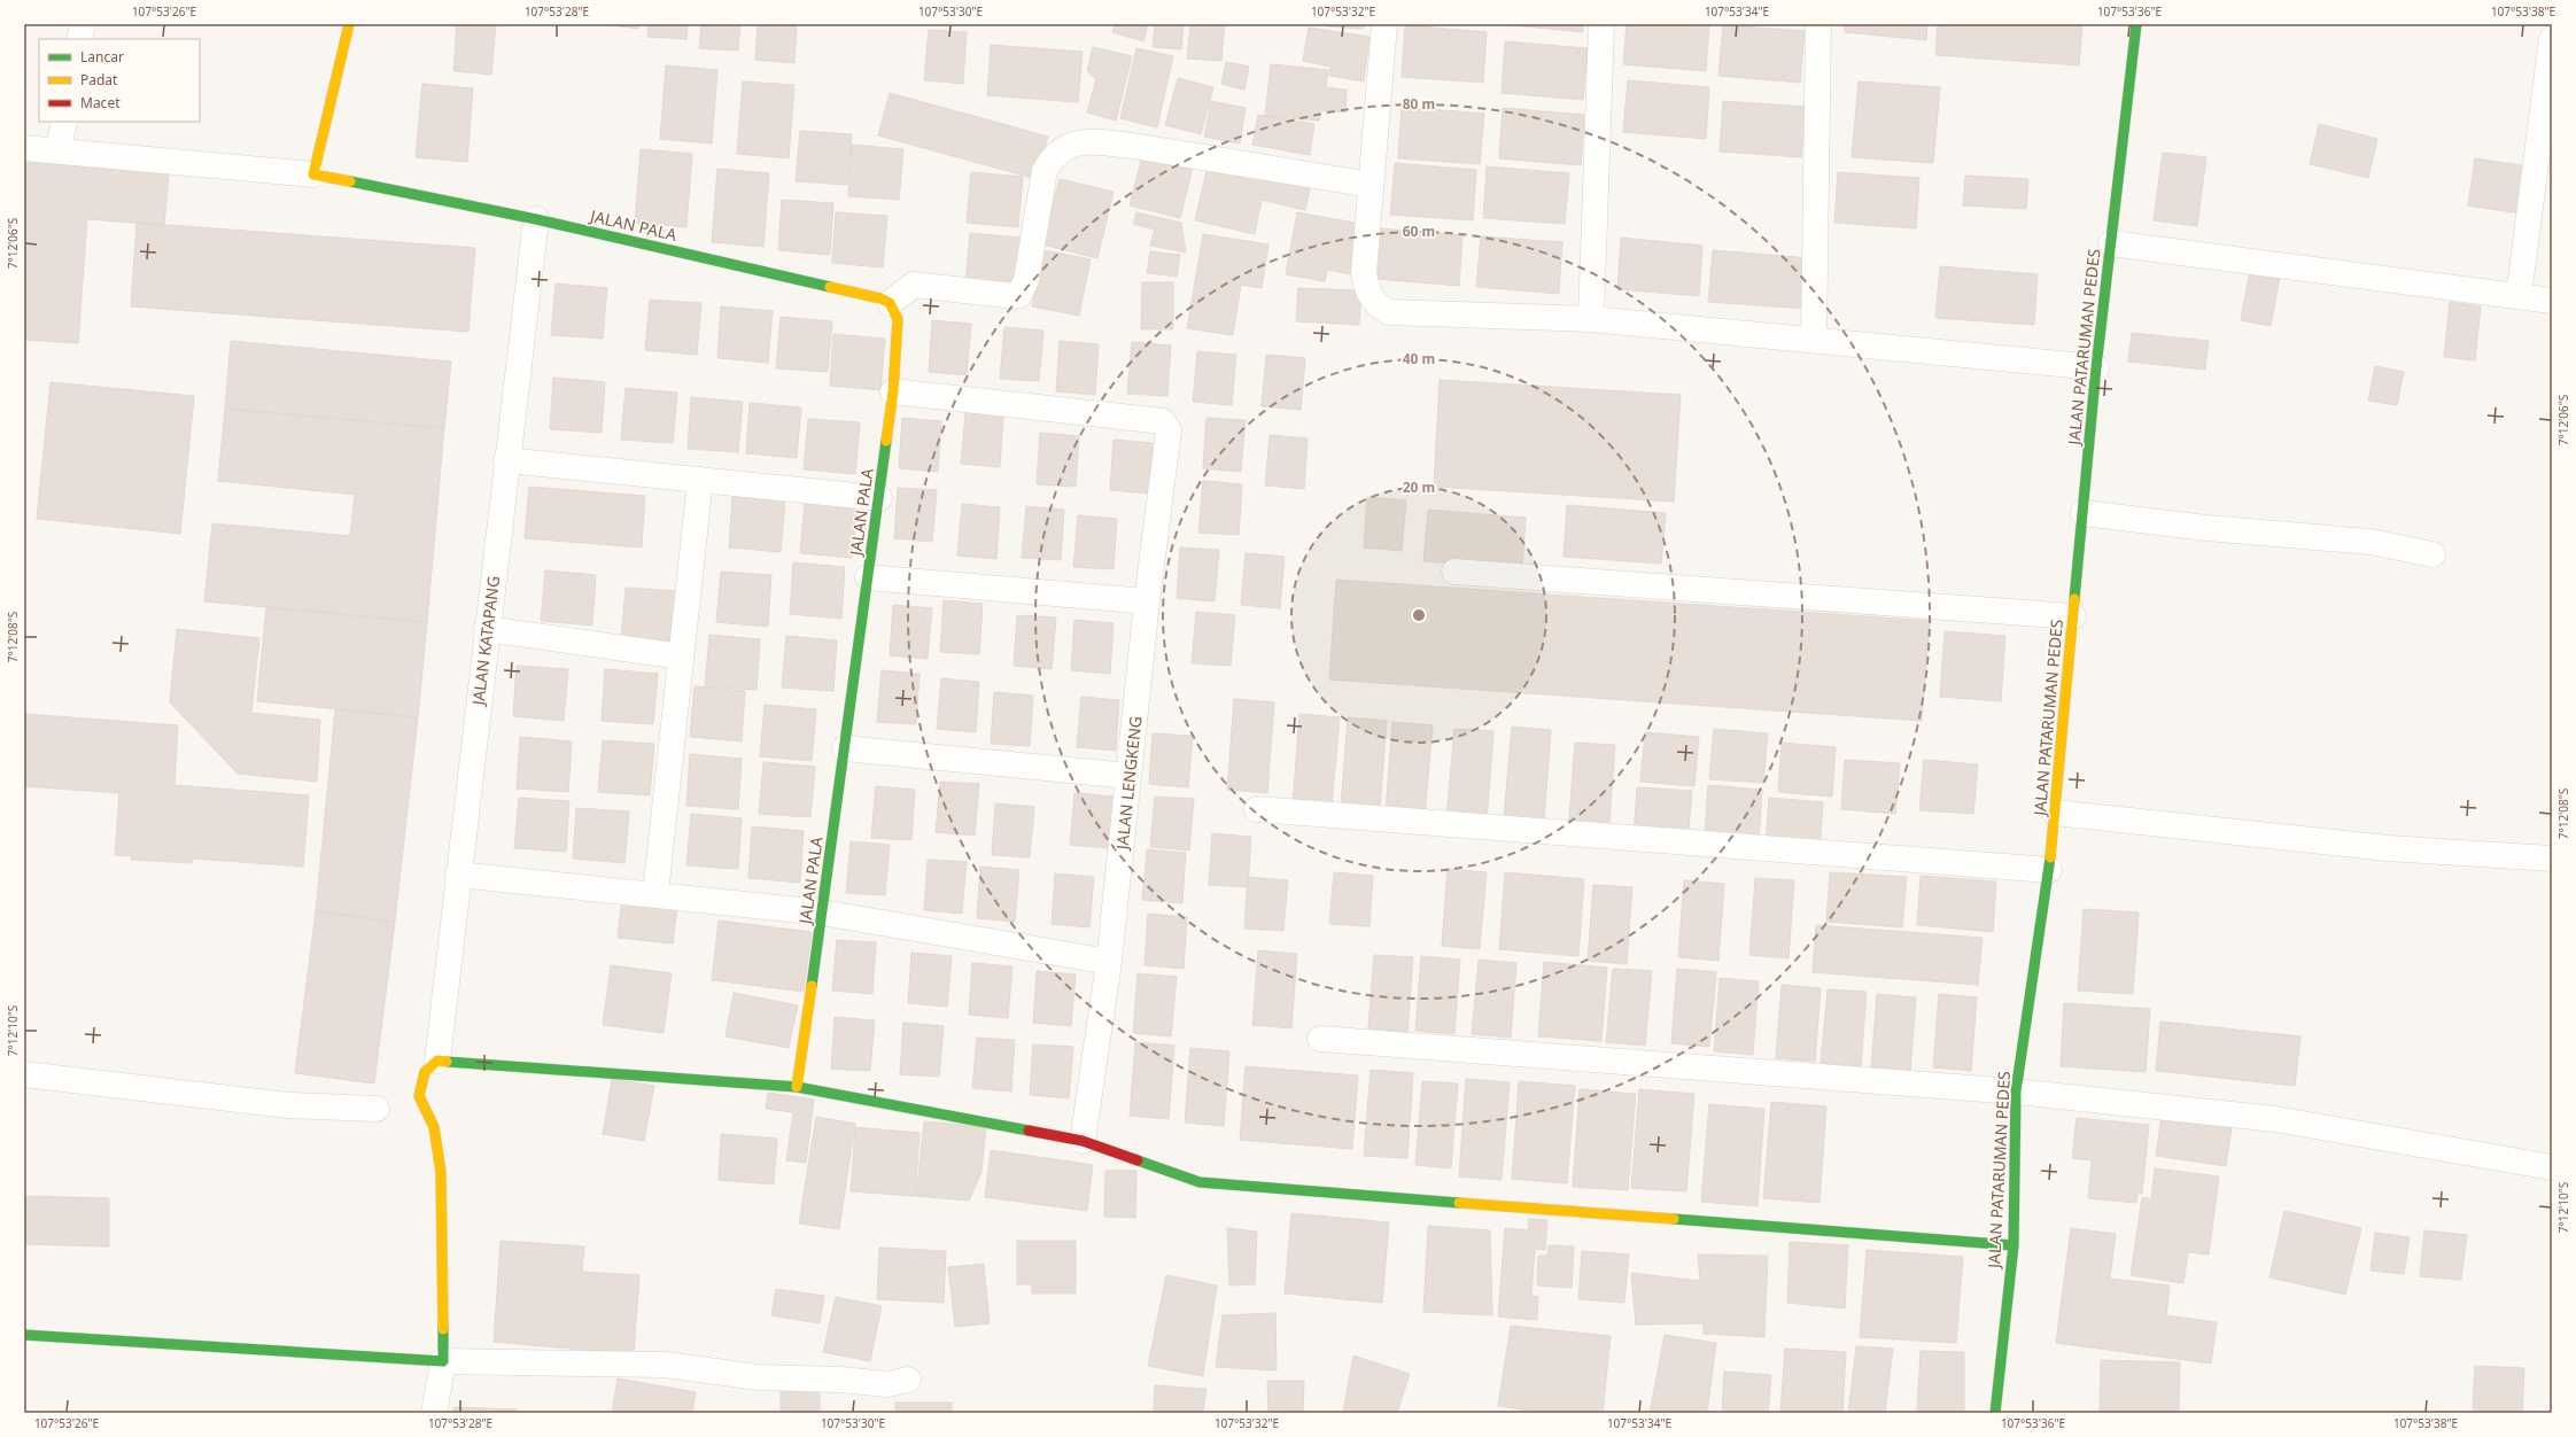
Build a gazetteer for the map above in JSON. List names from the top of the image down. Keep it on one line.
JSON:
{"streets":{"street":["JALAN PALA","JALAN PATARUMAN PEDES","JALAN KATAPANG","JALAN LENGKENG"]},"crossings":[["JALAN PALA","JALAN KATAPANG"],["JALAN PALA","JALAN LENGKENG"]],"legend":["Lancar","Padat","Macet"],"coordinates":["107°53'26\"E","107°53'28\"E","107°53'30\"E","107°53'32\"E","107°53'34\"E","107°53'36\"E","107°53'38\"E","7°12'06\"S","7°12'08\"S","7°12'10\"S"],"rings":["80 m","60 m","40 m","20 m"]}
